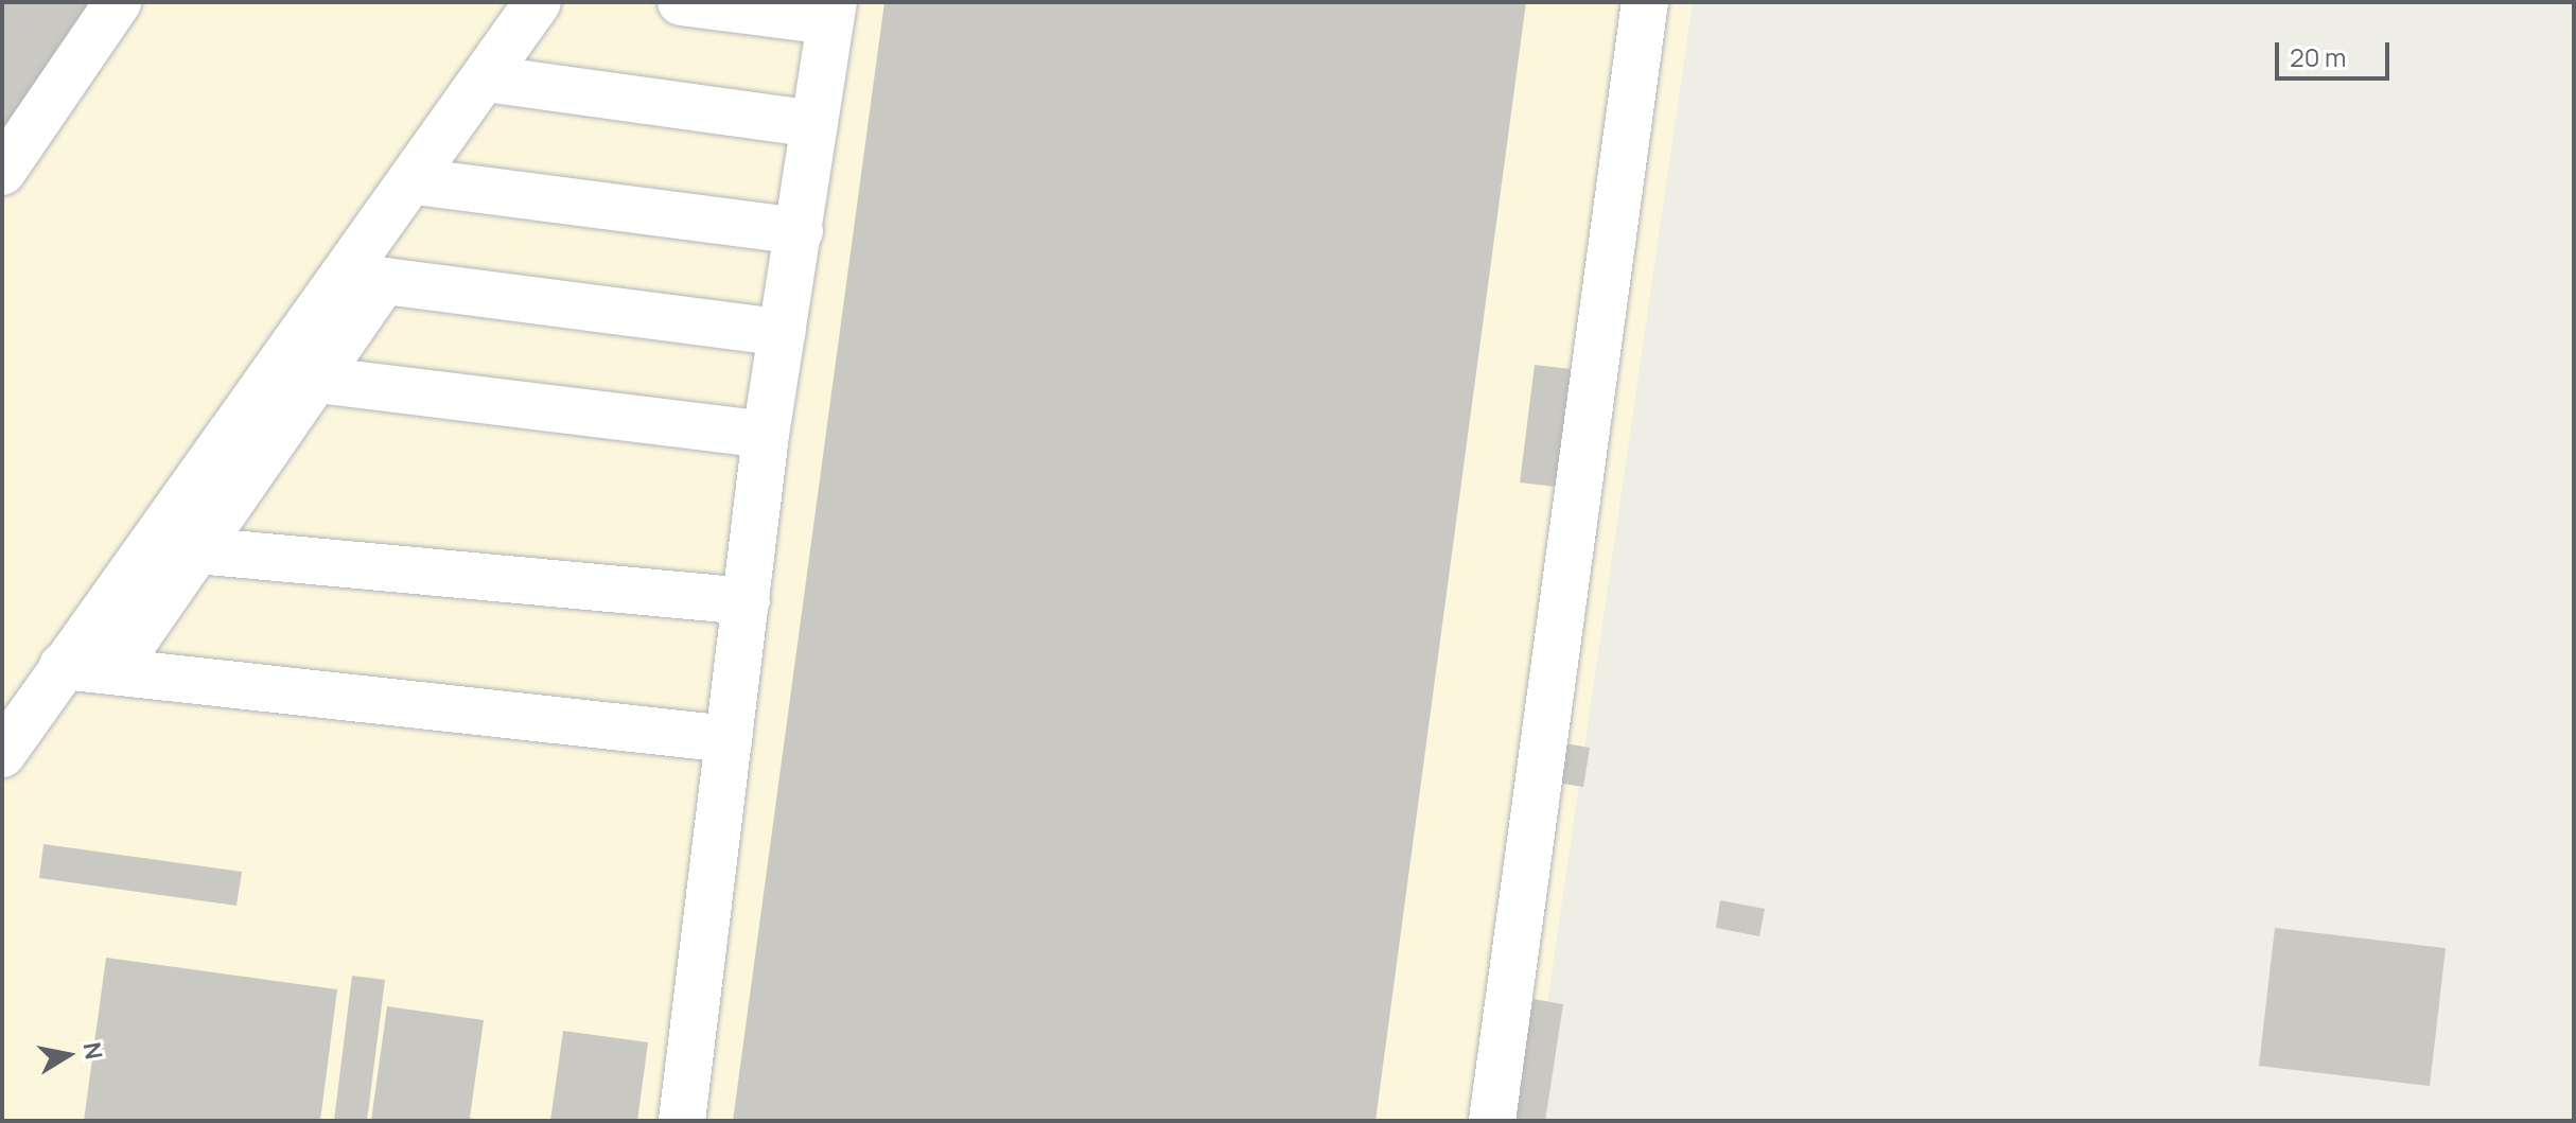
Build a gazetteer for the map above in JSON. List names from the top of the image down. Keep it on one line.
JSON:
{"scale_bar":"20 m","north":"right"}
